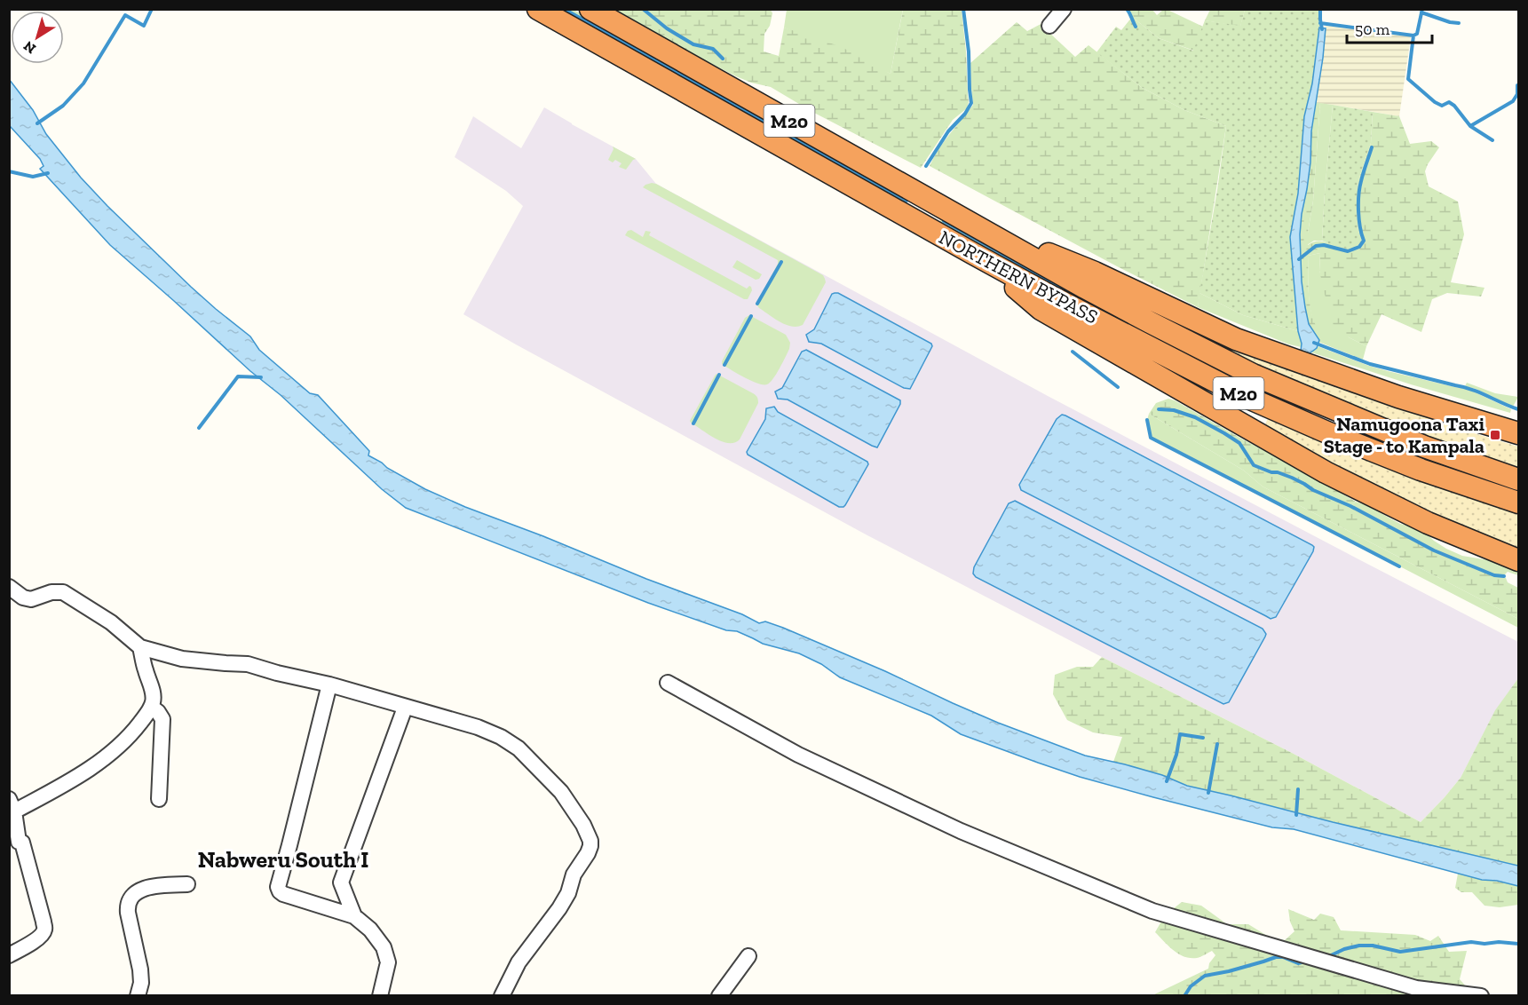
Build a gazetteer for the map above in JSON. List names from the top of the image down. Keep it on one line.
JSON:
{"streets":{"highway":["M20","NORTHERN BYPASS"]},"districts":["Nabweru South I"],"places":{"transit":["Namugoona Taxi Stage - to Kampala"]},"scale_bar":"50 m","north":"bottom left"}
